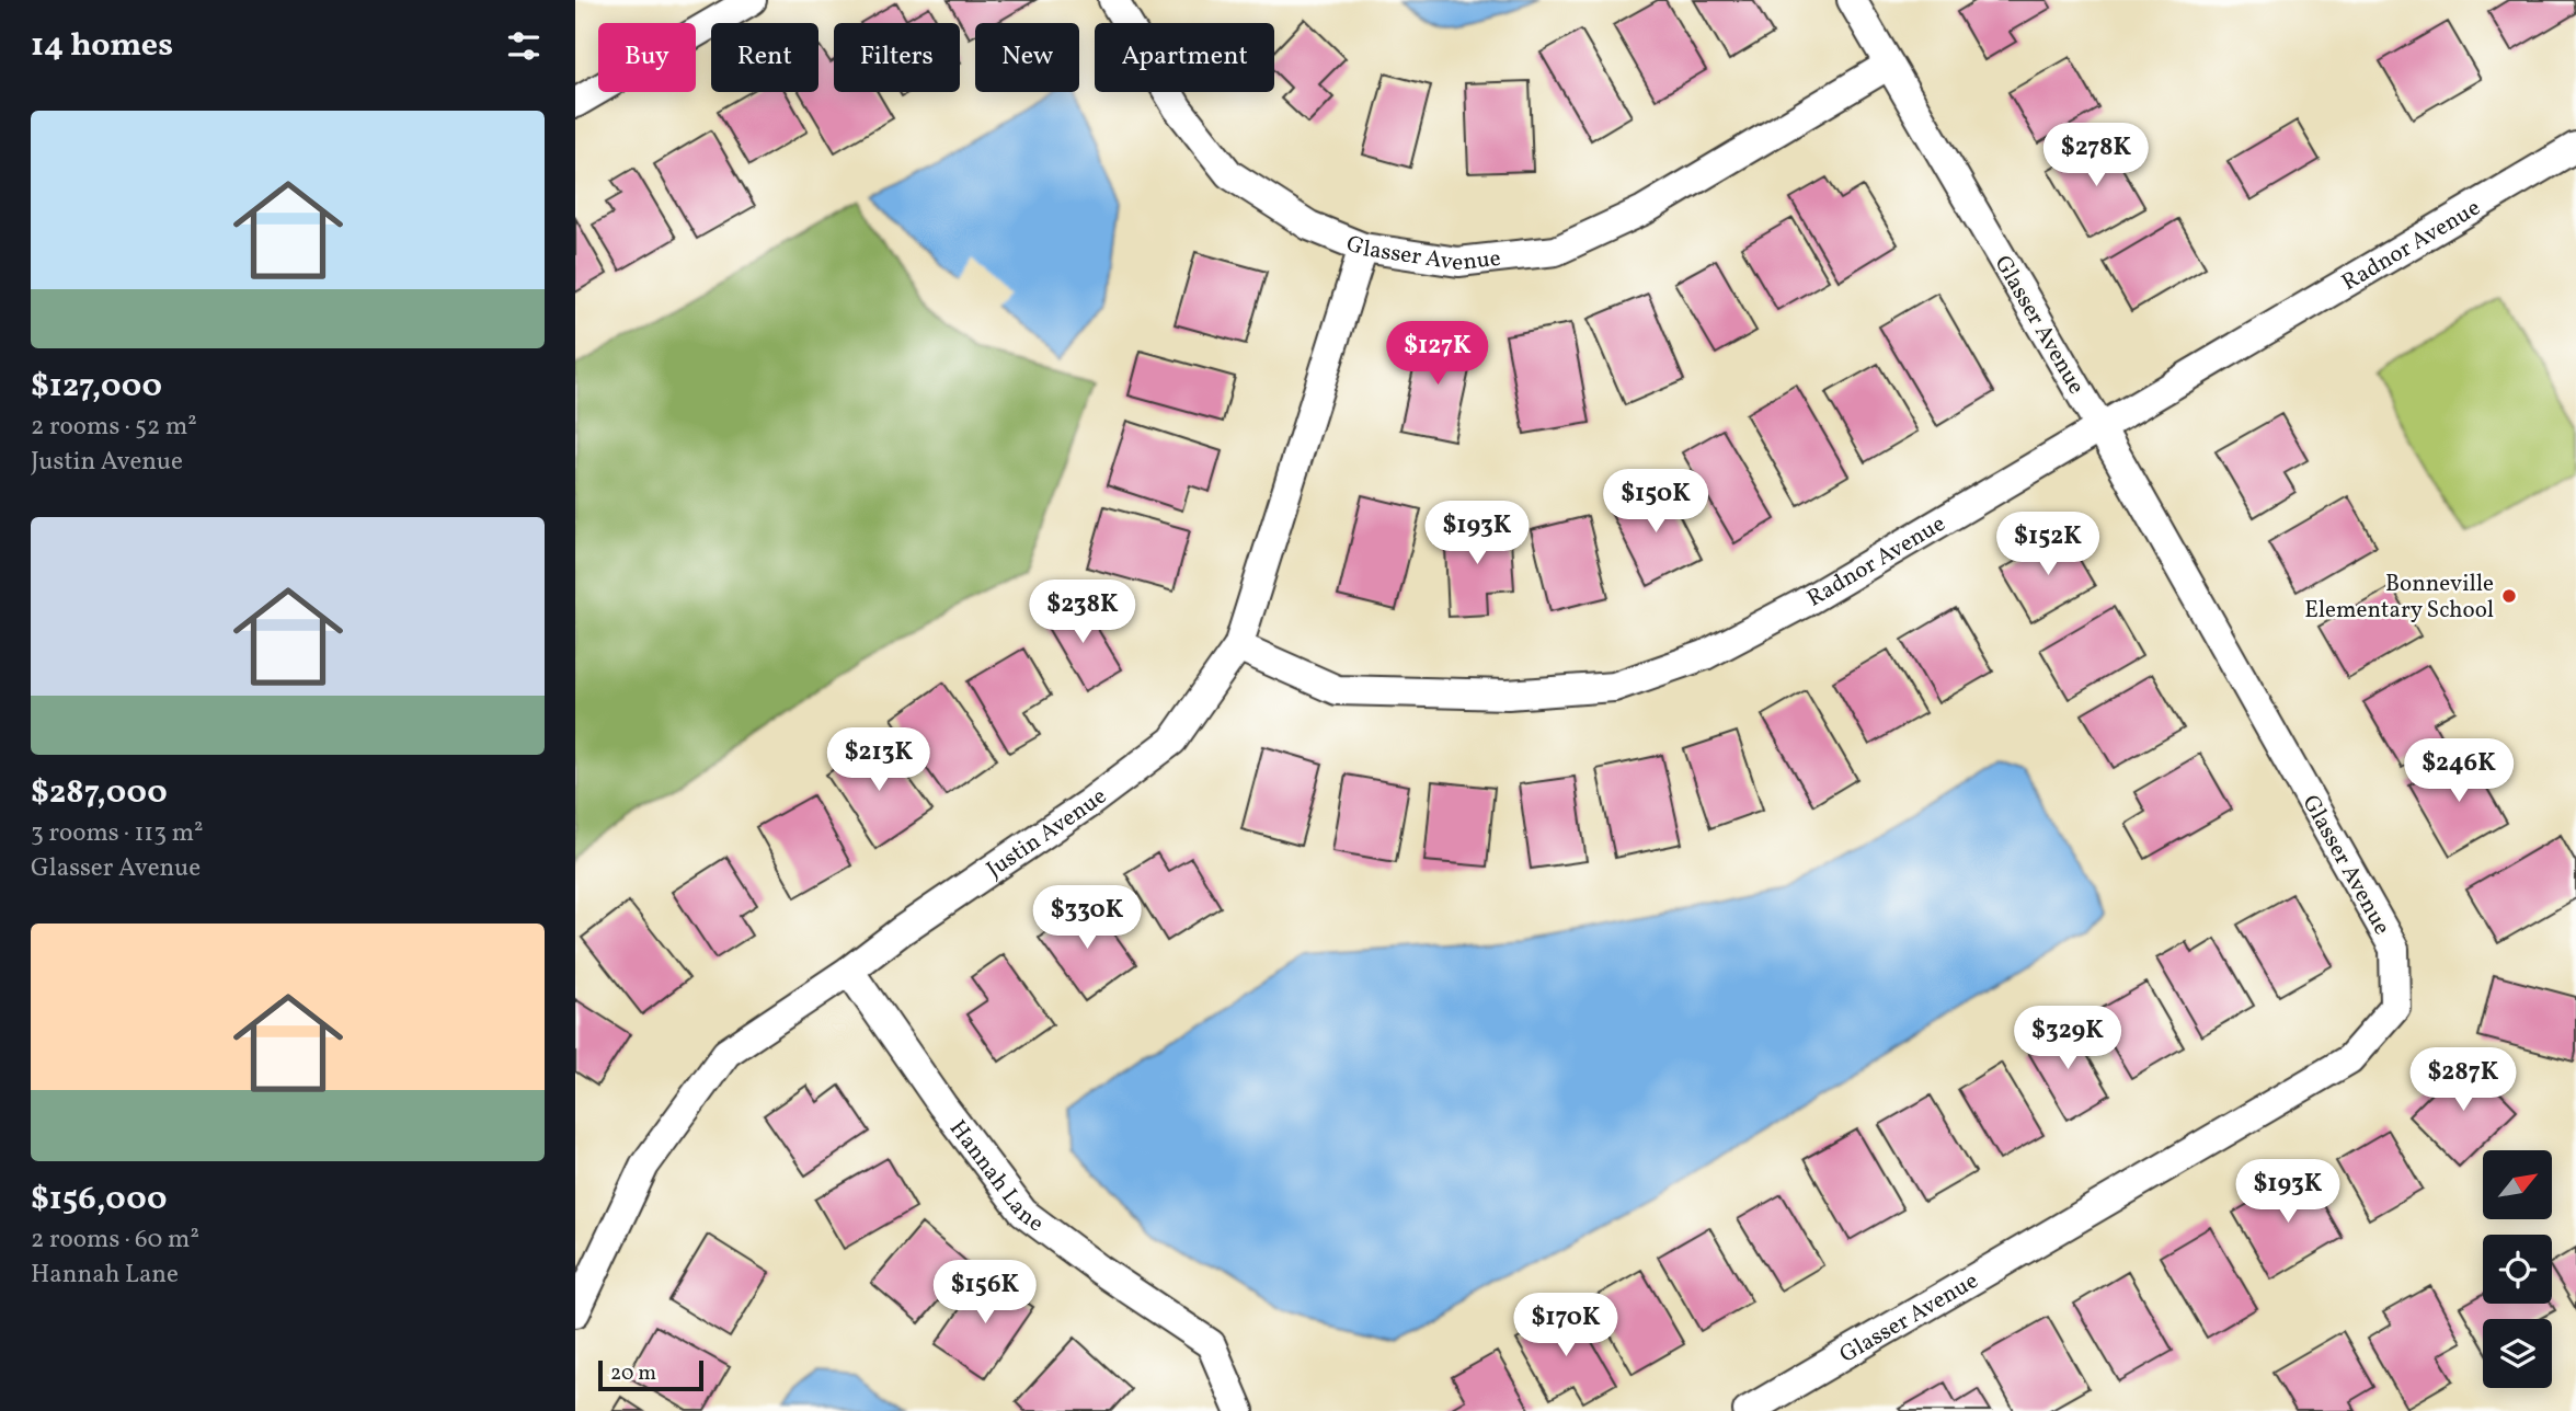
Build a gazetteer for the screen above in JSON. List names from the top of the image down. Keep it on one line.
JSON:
{"streets":{"street":["Radnor Avenue","Glasser Avenue","Justin Avenue","Hannah Lane"]},"crossings":[["Radnor Avenue","Glasser Avenue"],["Radnor Avenue","Justin Avenue"],["Glasser Avenue","Justin Avenue"],["Justin Avenue","Hannah Lane"]],"places":["Bonneville Elementary School"],"scale_bar":"20 m","north":"top right","page":{"heading":"14 homes","chip":["Buy","Rent","Filters","New","Apartment"],"list":[{"name":"$127,000","note":"2 rooms · 52 m² · Justin Avenue"},{"name":"$287,000","note":"3 rooms · 113 m² · Glasser Avenue"},{"name":"$156,000","note":"2 rooms · 60 m² · Hannah Lane"}],"price":["$278K","$127K","$150K","$193K","$152K","$238K","$213K","$246K","$330K","$329K","$287K","$193K","$156K","$170K"],"scale":"20 m"}}
